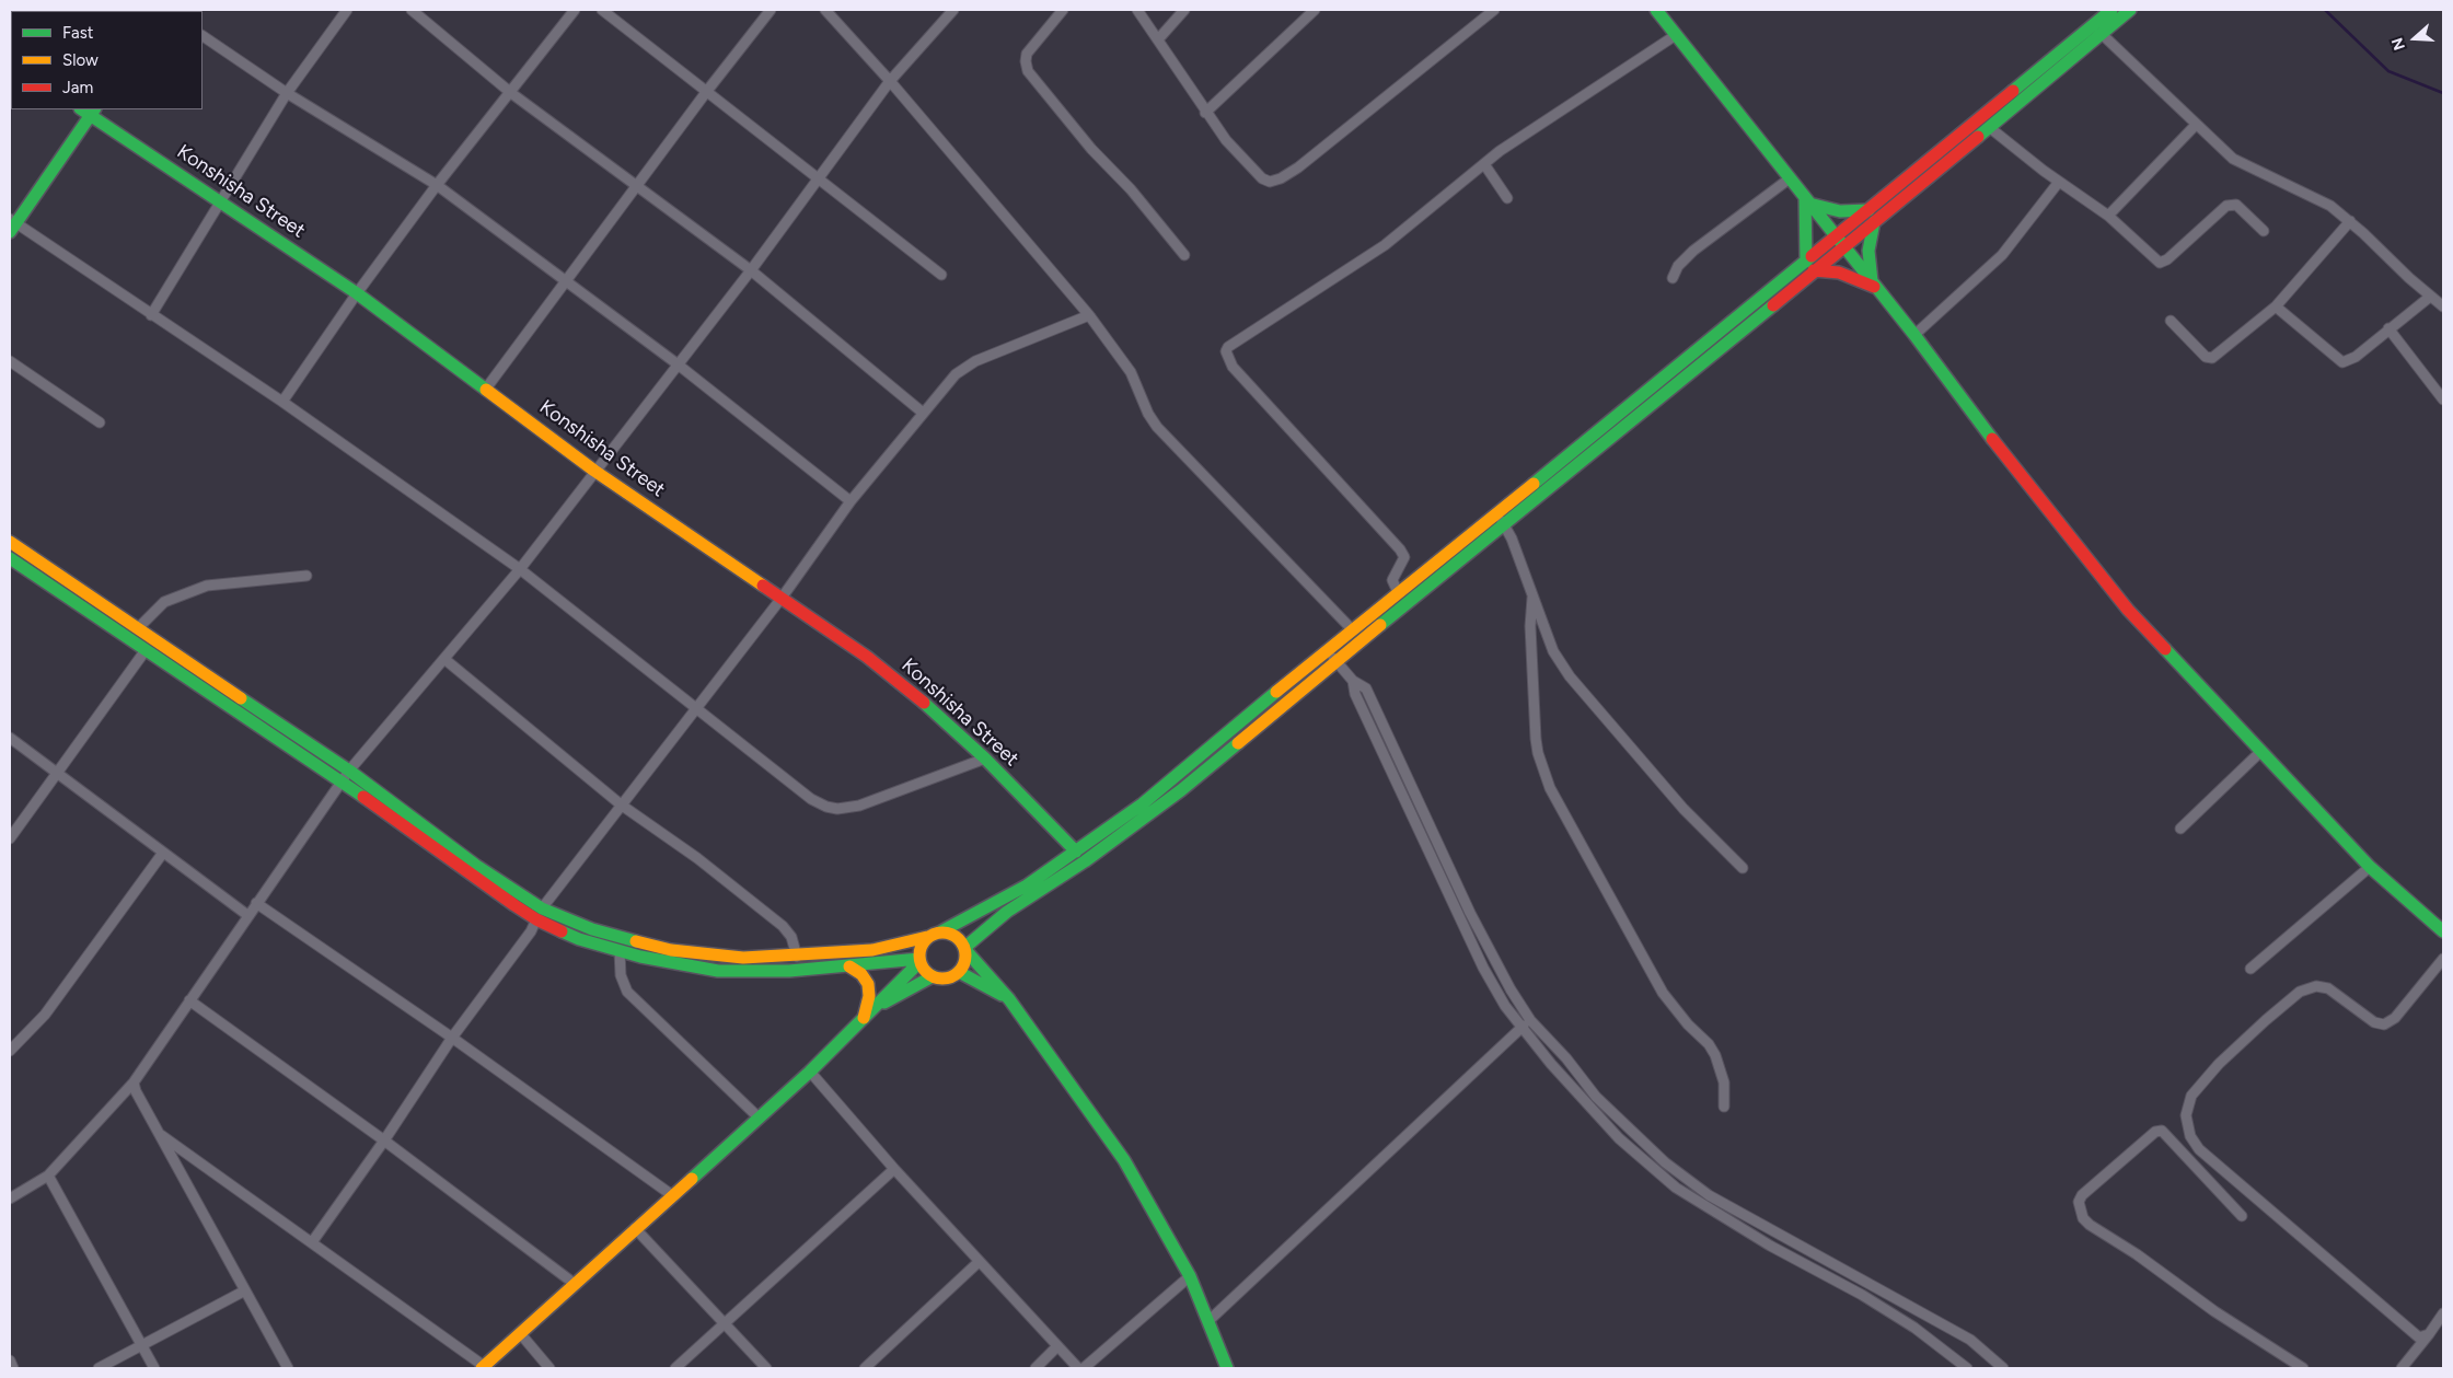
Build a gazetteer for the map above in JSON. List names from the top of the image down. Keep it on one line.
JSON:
{"streets":{"main road":["Konshisha Street"]},"legend":["Fast","Slow","Jam"],"north":"left"}
